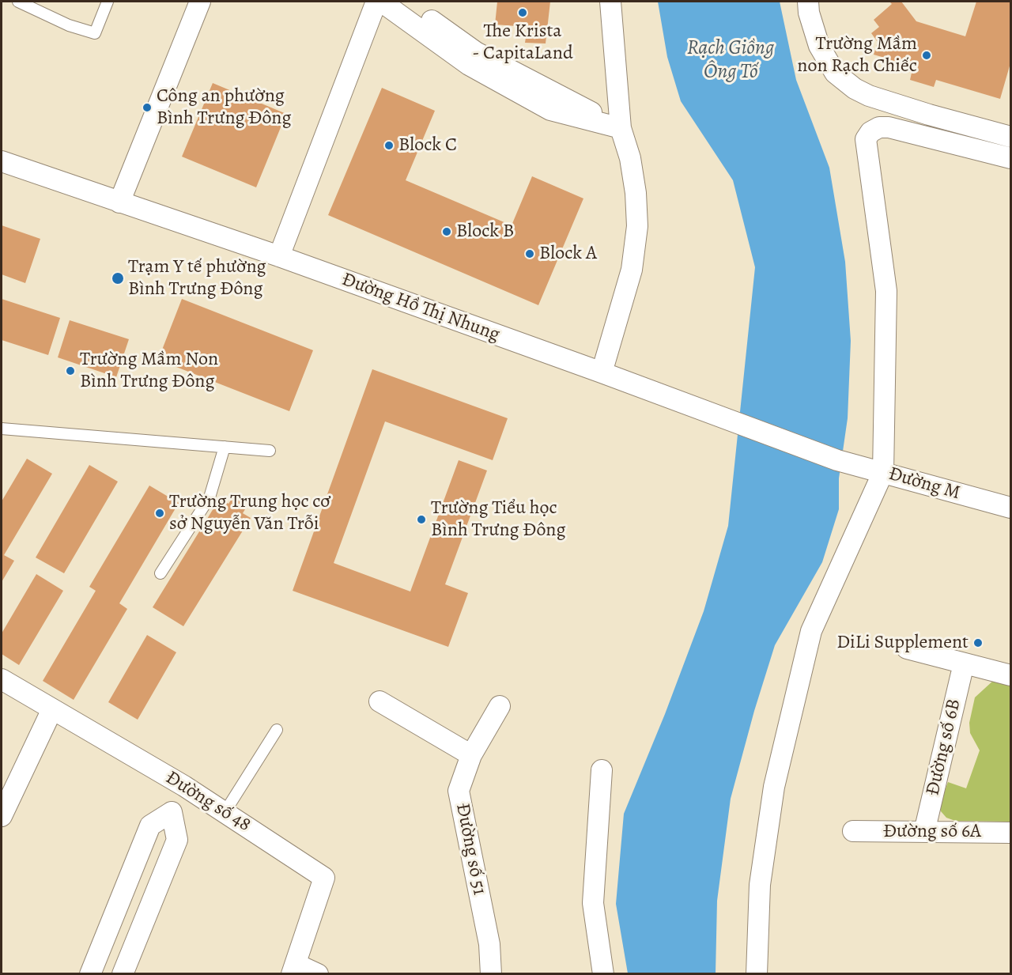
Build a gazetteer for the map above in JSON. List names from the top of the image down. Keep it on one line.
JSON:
{"streets":{"street":["Đường Hồ Thị Nhung","Đường M","Đường số 6B","Đường số 48","Đường số 6A","Đường số 51"]},"crossings":[["Đường Hồ Thị Nhung","Đường M"],["Đường số 6B","Đường số 6A"]],"water":["Rạch Giồng Ông Tố"],"places":["The Krista - CapitaLand","Trường Mầm non Rạch Chiếc","Công an phường Bình Trưng Đông","Block C","Block B","Block A","Trạm Y tế phường Bình Trưng Đông","Trường Mầm Non Bình Trưng Đông","Trường Trung học cơ sở Nguyễn Văn Trỗi","Trường Tiểu học Bình Trưng Đông","DiLi Supplement"]}
